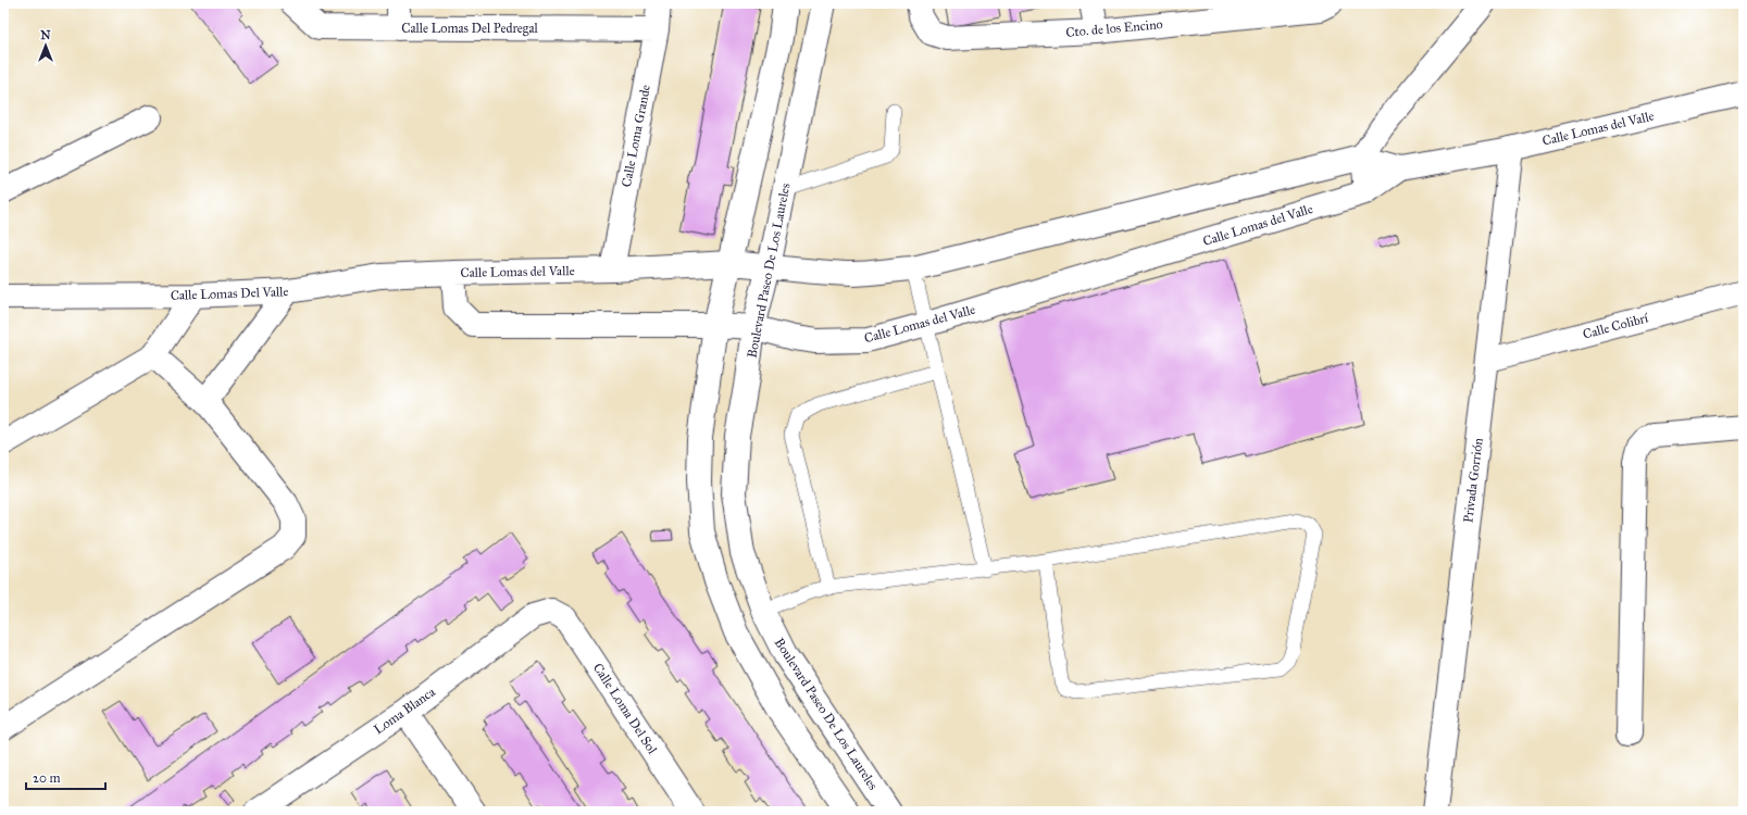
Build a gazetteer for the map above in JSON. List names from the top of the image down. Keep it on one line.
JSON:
{"streets":{"street":["Calle Lomas Del Pedregal","Cto. de los Encino","Calle Lomas del Valle","Calle Loma Grande","Boulevard Paseo De Los Laureles","Calle Lomas Del Valle","Calle Colibrí","Privada Gorrión","Calle Loma Del Sol","Loma Blanca"]},"crossings":[["Calle Lomas Del Pedregal","Calle Loma Grande"],["Calle Lomas del Valle","Calle Loma Grande"],["Calle Lomas del Valle","Boulevard Paseo De Los Laureles"],["Calle Lomas del Valle","Calle Lomas Del Valle"],["Calle Lomas del Valle","Privada Gorrión"],["Calle Colibrí","Privada Gorrión"],["Calle Loma Del Sol","Loma Blanca"]],"scale_bar":"20 m","north":"top"}
